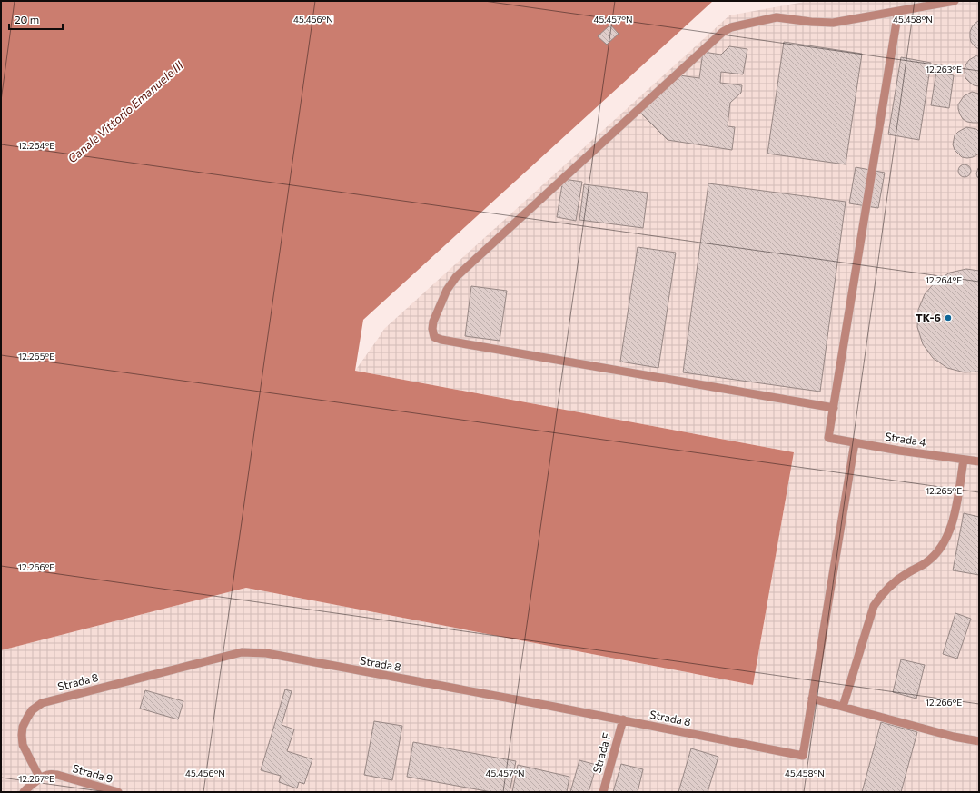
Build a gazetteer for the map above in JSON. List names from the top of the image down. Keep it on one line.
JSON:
{"streets":{"lane":["Strada 4","Strada 8","Strada F","Strada 9"]},"crossings":[["Strada 8","Strada F"],["Strada 8","Strada 9"]],"water":["Canale Vittorio Emanuele III"],"places":["TK-6"],"scale_bar":"20 m","coordinates":["45.456°N","45.457°N","45.458°N","12.263°E","12.264°E","12.265°E","12.266°E","12.267°E"]}
